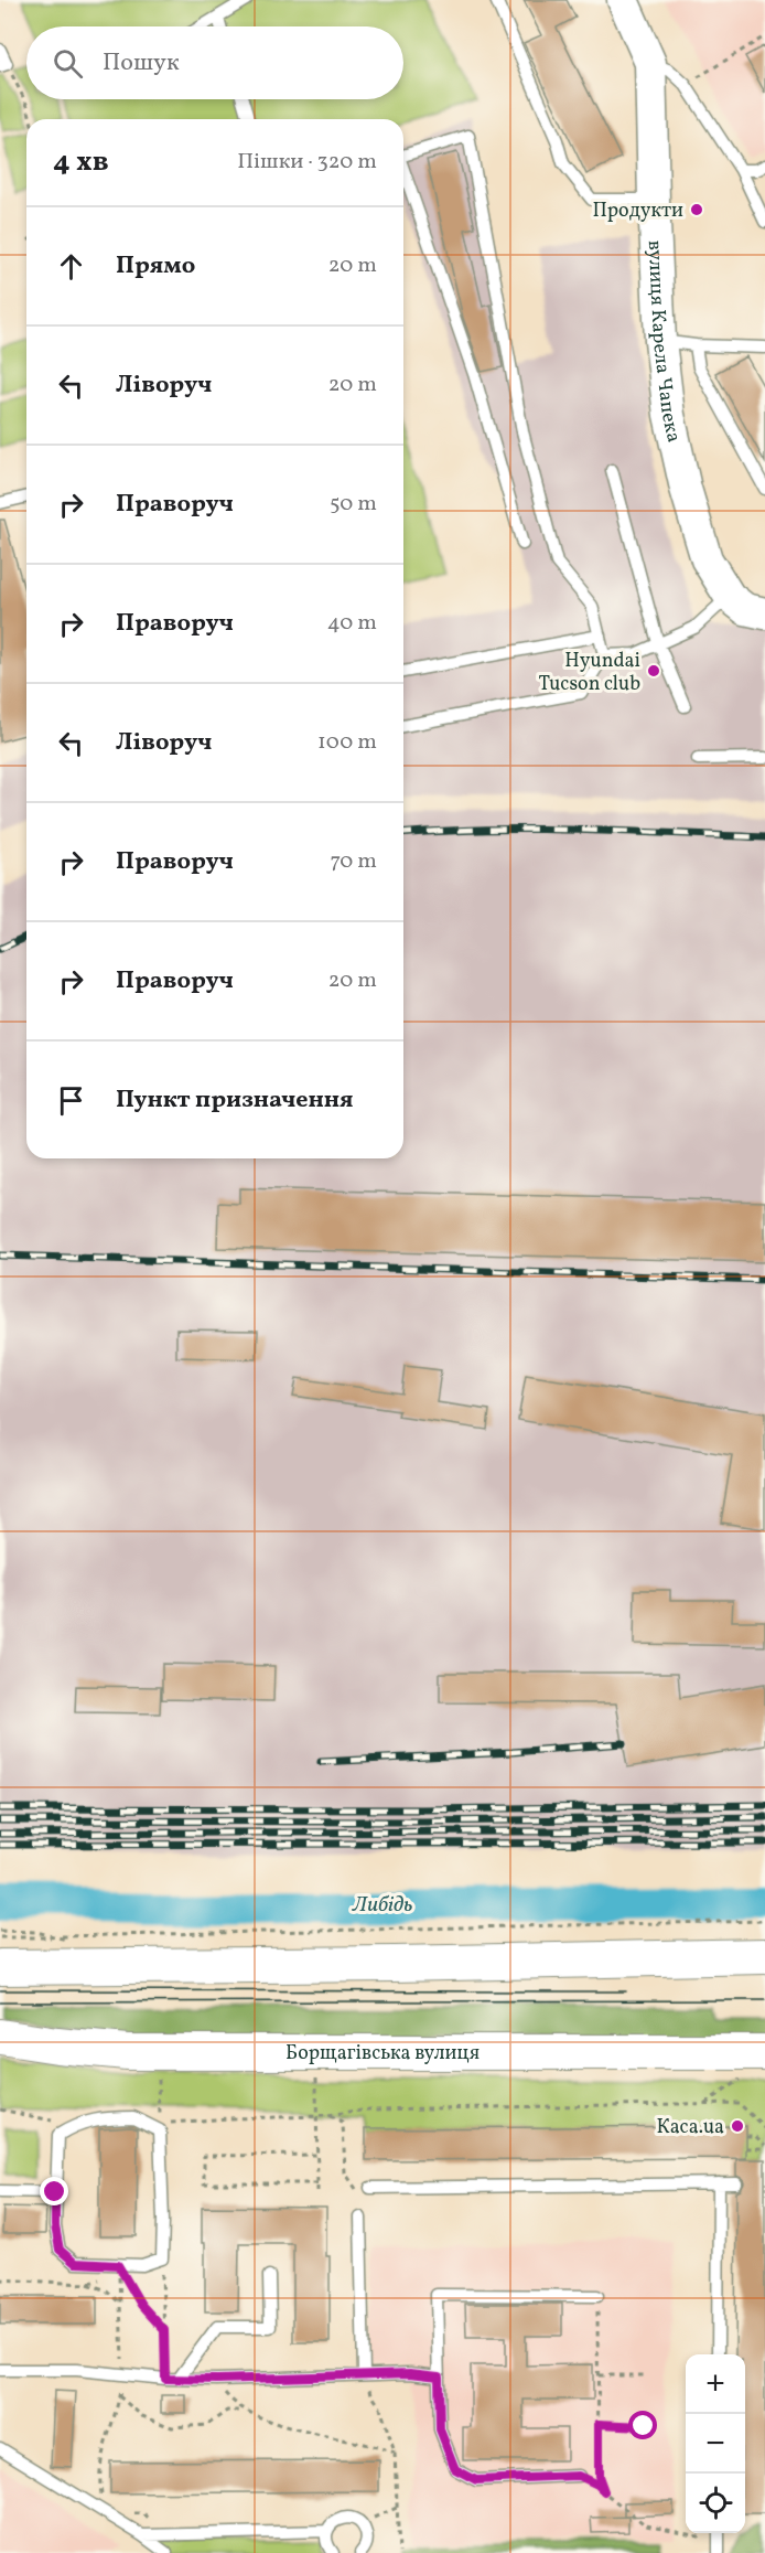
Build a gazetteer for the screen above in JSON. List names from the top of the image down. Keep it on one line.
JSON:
{"streets":{"main road":["Борщагівська вулиця"],"street":["вулиця Карела Чапека"]},"water":["Либідь"],"places":["Продукти","Hyundai Tucson club","Каса.ua"],"page":{"search":"Пошук","heading":["4 хв","Пішки · 320 m"],"list":[["Прямо","20 m"],["Ліворуч","20 m"],["Праворуч","50 m"],["Праворуч","40 m"],["Ліворуч","100 m"],["Праворуч","70 m"],["Праворуч","20 m"],"Пункт призначення"],"map_buttons":["+","−"]}}
